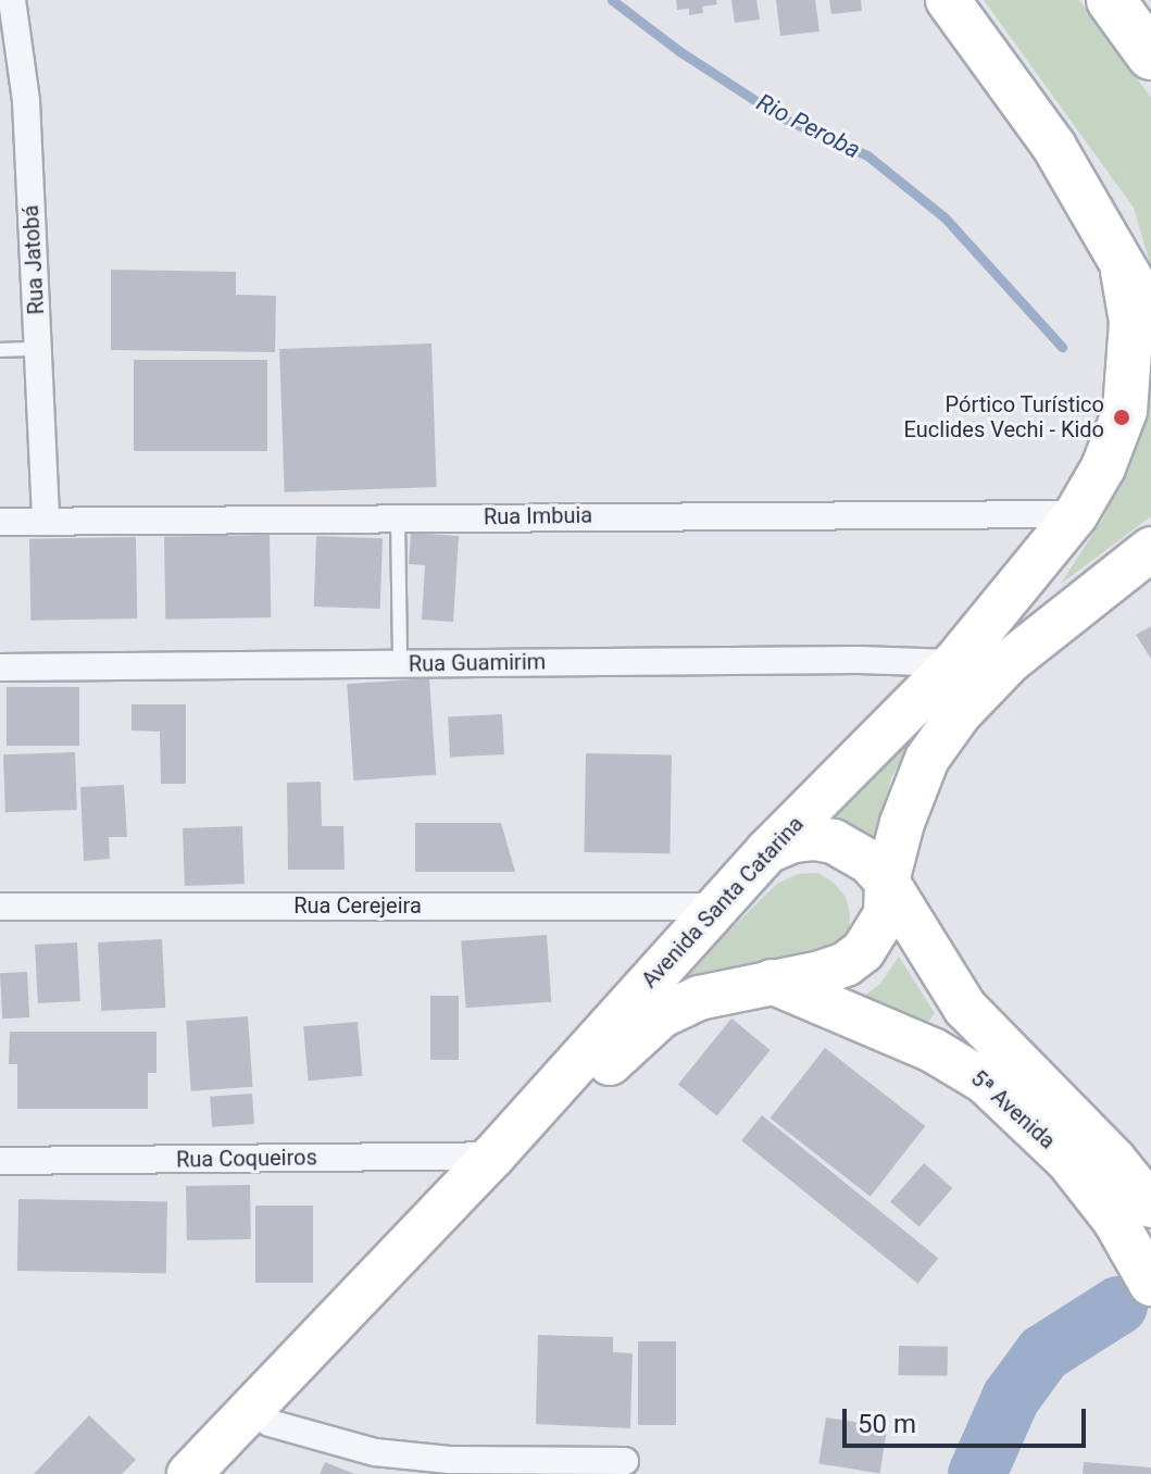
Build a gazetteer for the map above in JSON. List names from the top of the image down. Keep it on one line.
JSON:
{"streets":{"main road":["Avenida Santa Catarina","5ª Avenida"],"street":["Rua Jatobá","Rua Imbuia","Rua Guamirim","Rua Cerejeira","Rua Coqueiros"]},"crossings":[["Rua Jatobá","Rua Imbuia"],["Rua Imbuia","Avenida Santa Catarina"],["Rua Guamirim","Avenida Santa Catarina"],["Avenida Santa Catarina","Rua Cerejeira"],["Avenida Santa Catarina","5ª Avenida"],["Avenida Santa Catarina","Rua Coqueiros"]],"water":["Rio Peroba"],"places":["Pórtico Turístico Euclides Vechi - Kido"],"scale_bar":"50 m"}
